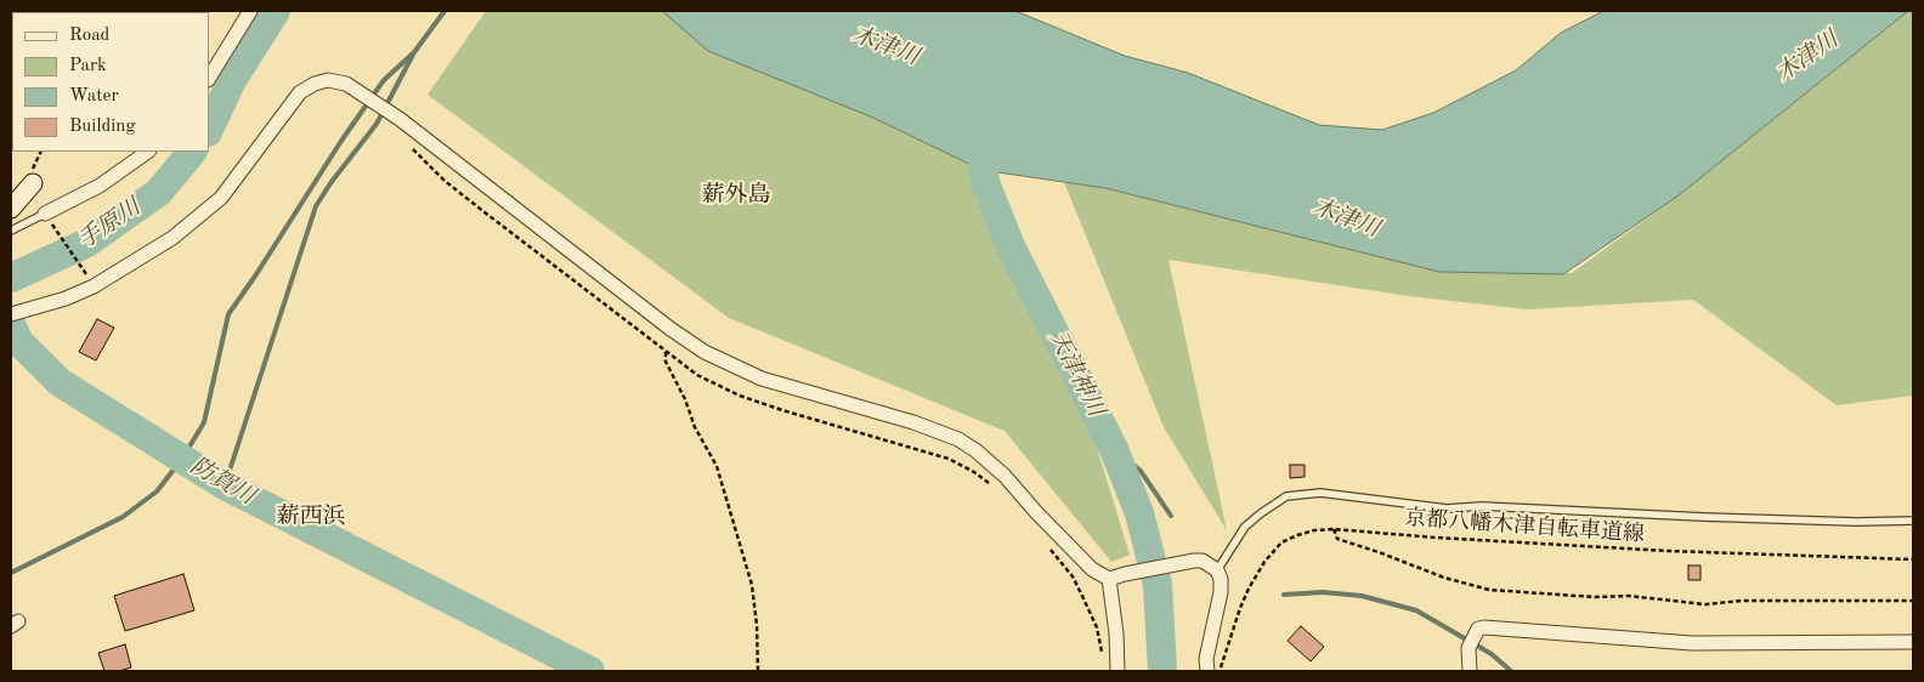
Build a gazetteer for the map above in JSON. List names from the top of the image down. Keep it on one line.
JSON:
{"streets":{"path":["京都八幡木津自転車道線"]},"districts":["薪外島","薪西浜"],"water":["木津川","手原川","天津神川","防賀川"],"legend":["Road","Park","Water","Building"]}
